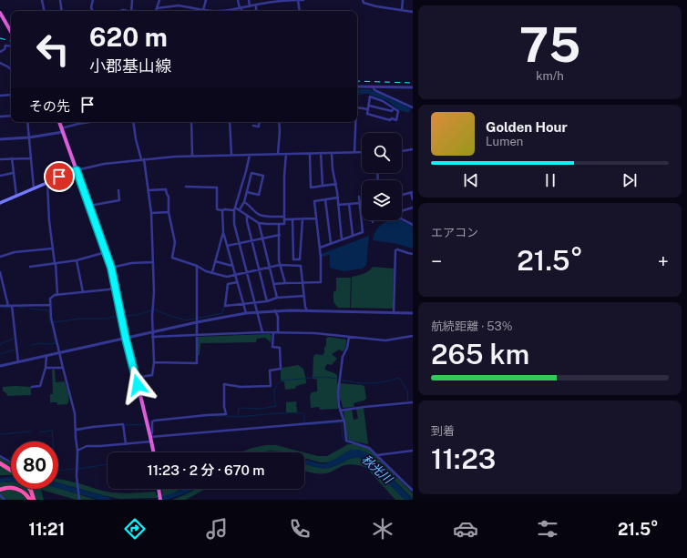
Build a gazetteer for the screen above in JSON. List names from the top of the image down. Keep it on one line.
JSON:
{"water":["秋光川"],"page":{"tile":[["75","km/h"],"エアコン",["航続距離 · 53%","265 km"],["到着","11:23"]],"turn":["620 m","小郡基山線"],"then":"その先","song":["Golden Hour","Lumen"],"heat":["−","21.5°","+"],"limit":"80","trip":"11:23 · 2 分 · 670 m","tabs":["11:21","21.5°"]}}
